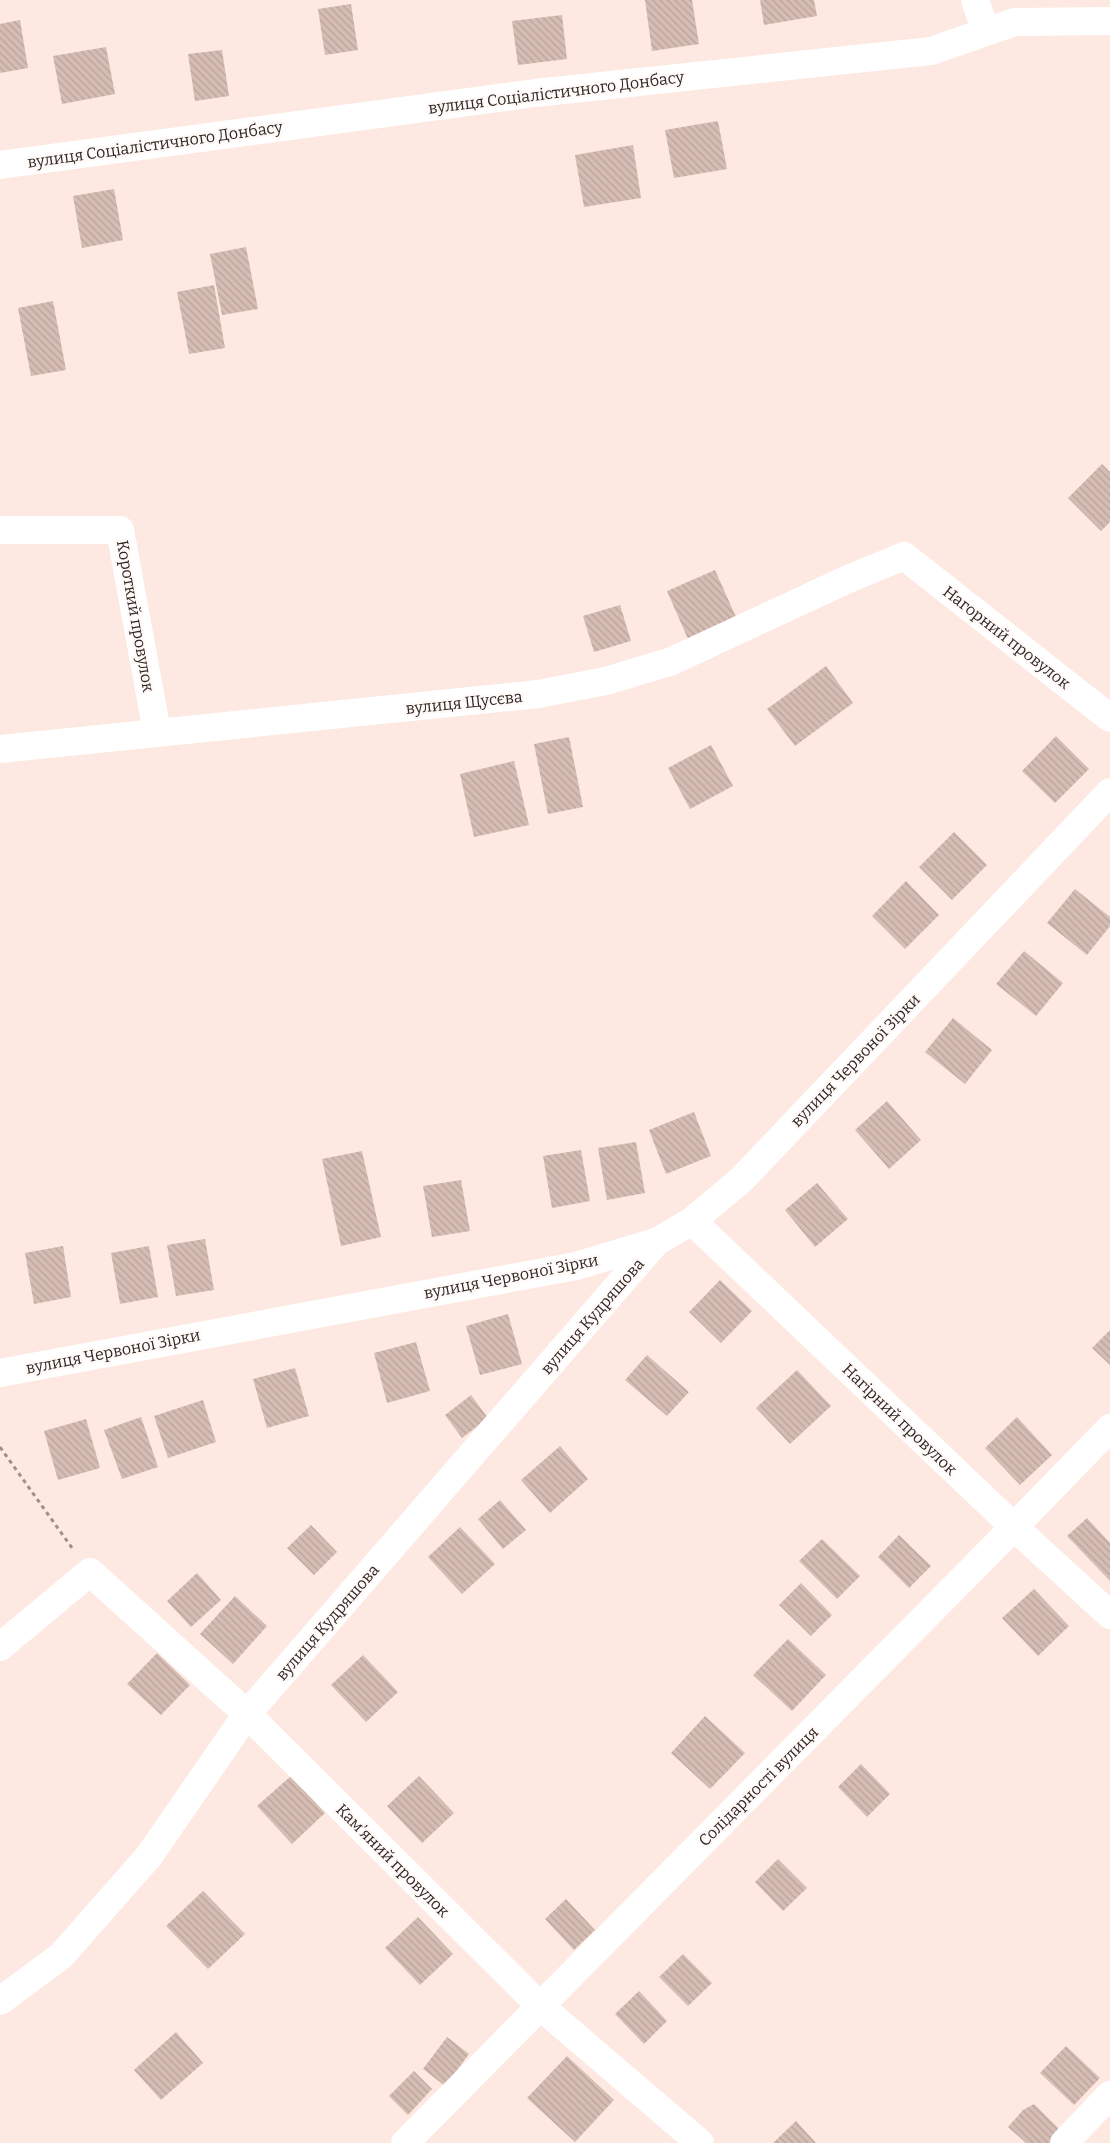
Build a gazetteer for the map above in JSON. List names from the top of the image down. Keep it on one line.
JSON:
{"streets":{"street":["вулиця Соціалістичного Донбасу","Короткий провулок","Нагорний провулок","вулиця Щусєва","вулиця Червоної Зірки","вулиця Кудряшова","Нагірний провулок","Солідарності вулиця","Кам’яний провулок"]},"crossings":[["Короткий провулок","вулиця Щусєва"],["Нагорний провулок","вулиця Щусєва"],["вулиця Червоної Зірки","вулиця Кудряшова"],["вулиця Червоної Зірки","Нагірний провулок"],["вулиця Кудряшова","Кам’яний провулок"],["Нагірний провулок","Солідарності вулиця"],["Солідарності вулиця","Кам’яний провулок"]]}
